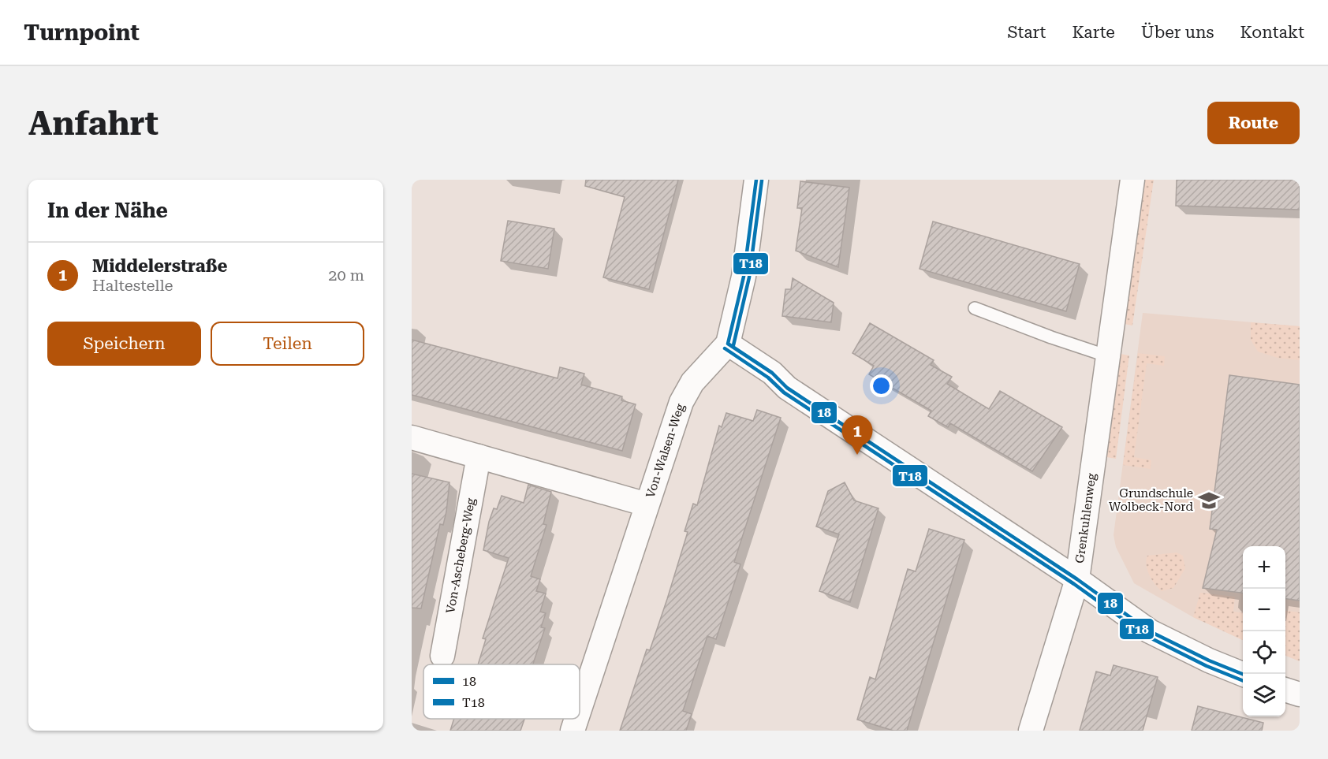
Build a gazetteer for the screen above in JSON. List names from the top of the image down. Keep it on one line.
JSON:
{"streets":{"street":["Von-Walsen-Weg","Grenkuhlenweg","Von-Ascheberg-Weg"]},"places":{"school or university":["Grundschule Wolbeck-Nord"]},"lines":["transit line 18","transit line T18"],"legend":["18","T18"],"page":{"header":"Turnpoint","nav":["Start","Karte","Über uns","Kontakt"],"buttons":["Route",["Speichern","Teilen"]],"title":"Anfahrt","heading":"In der Nähe","list":[{"mark":"1","name":"Middelerstraße","note":"Haltestelle","value":"20 m"}],"pins":"1","map_buttons":["+","−"]}}
